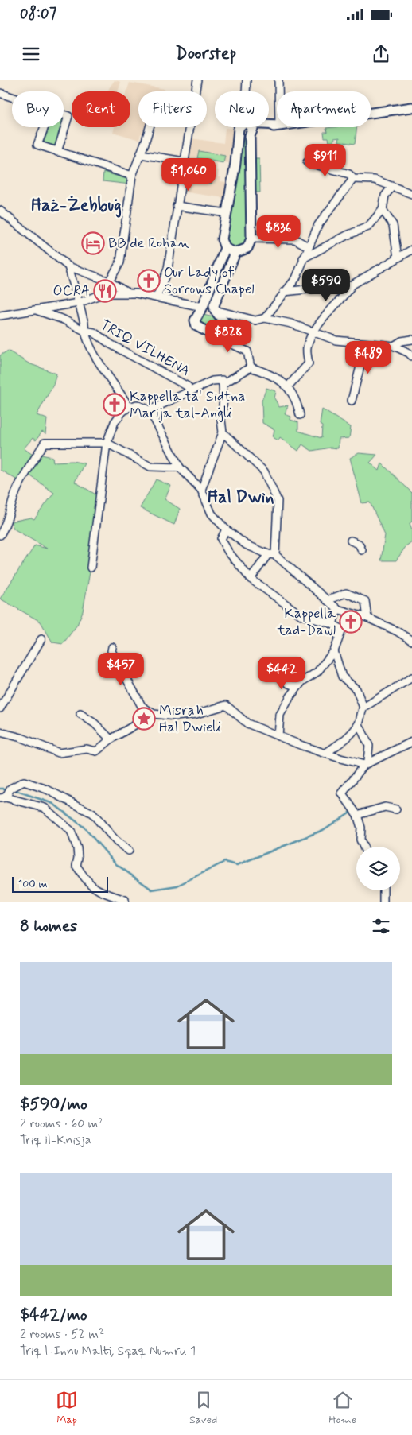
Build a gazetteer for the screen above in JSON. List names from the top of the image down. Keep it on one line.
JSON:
{"streets":{"street":["TRIQ VILHENA"]},"districts":["Ħaż-Żebbuġ","Ħal Dwin"],"places":{"hotel":["BB de Rohan"],"church":["Our Lady of Sorrows Chapel","Kappella ta' Sidtna Marija tal-Anġli","Kappella tad-Dawl"],"restaurant":["OCRA"],"place":["Misraħ Ħal Dwieli"]},"scale_bar":"100 m","page":{"status":"08:07","header":"Doorstep","chip":["Buy","Rent","Filters","New","Apartment"],"price":["$911","$1,060","$836","$590","$828","$489","$457","$442"],"scale":"100 m","heading":"8 homes","list":[{"name":"$590/mo","note":"2 rooms · 60 m² · Triq il-Knisja"},{"name":"$442/mo","note":"2 rooms · 52 m² · Triq l-Innu Malti, Sqaq Numru 1"}],"tabs":["Map","Saved","Home"]}}
